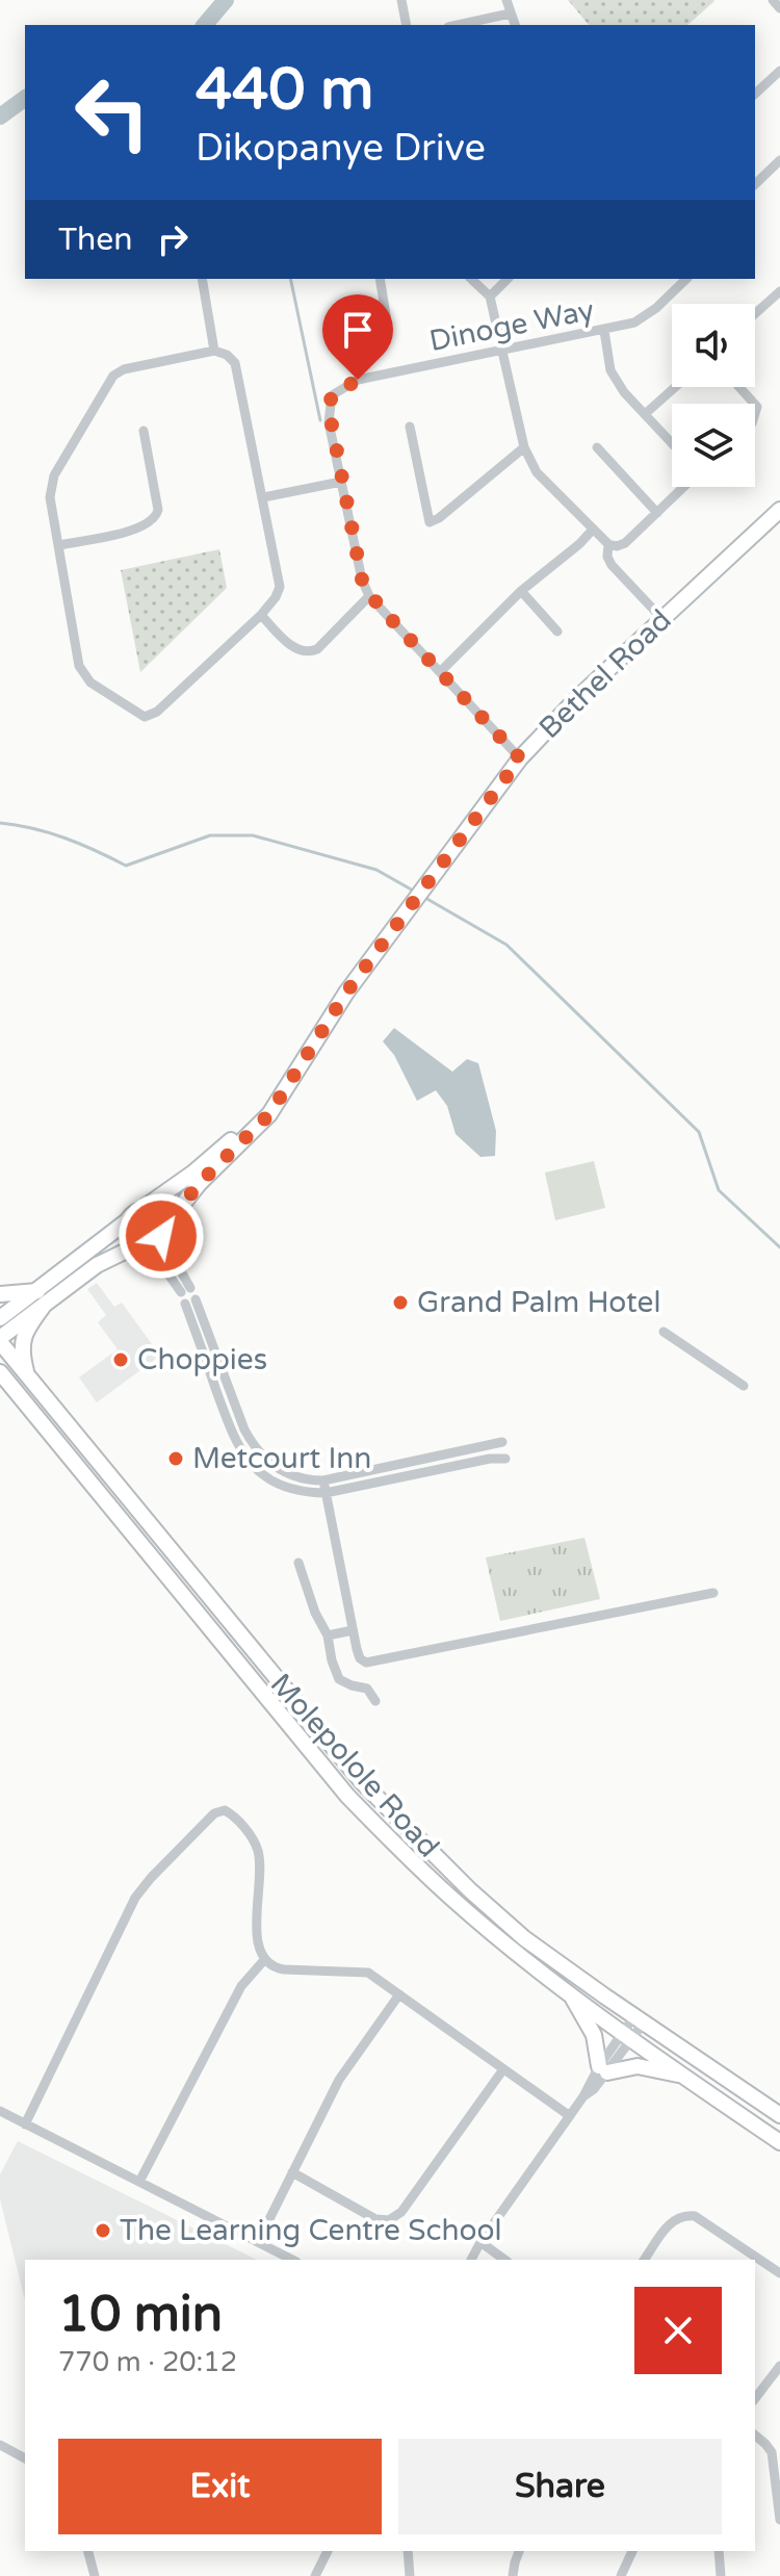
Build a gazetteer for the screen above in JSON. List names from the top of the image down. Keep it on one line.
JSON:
{"streets":{"main road":["Bethel Road","Molepolole Road"],"street":["Dinoge Way"]},"places":["Grand Palm Hotel","Choppies","Metcourt Inn","The Learning Centre School"],"page":{"turn":["440 m","Dikopanye Drive"],"then":"Then","heading":["10 min","770 m · 20:12"],"buttons":["Exit","Share"]}}
